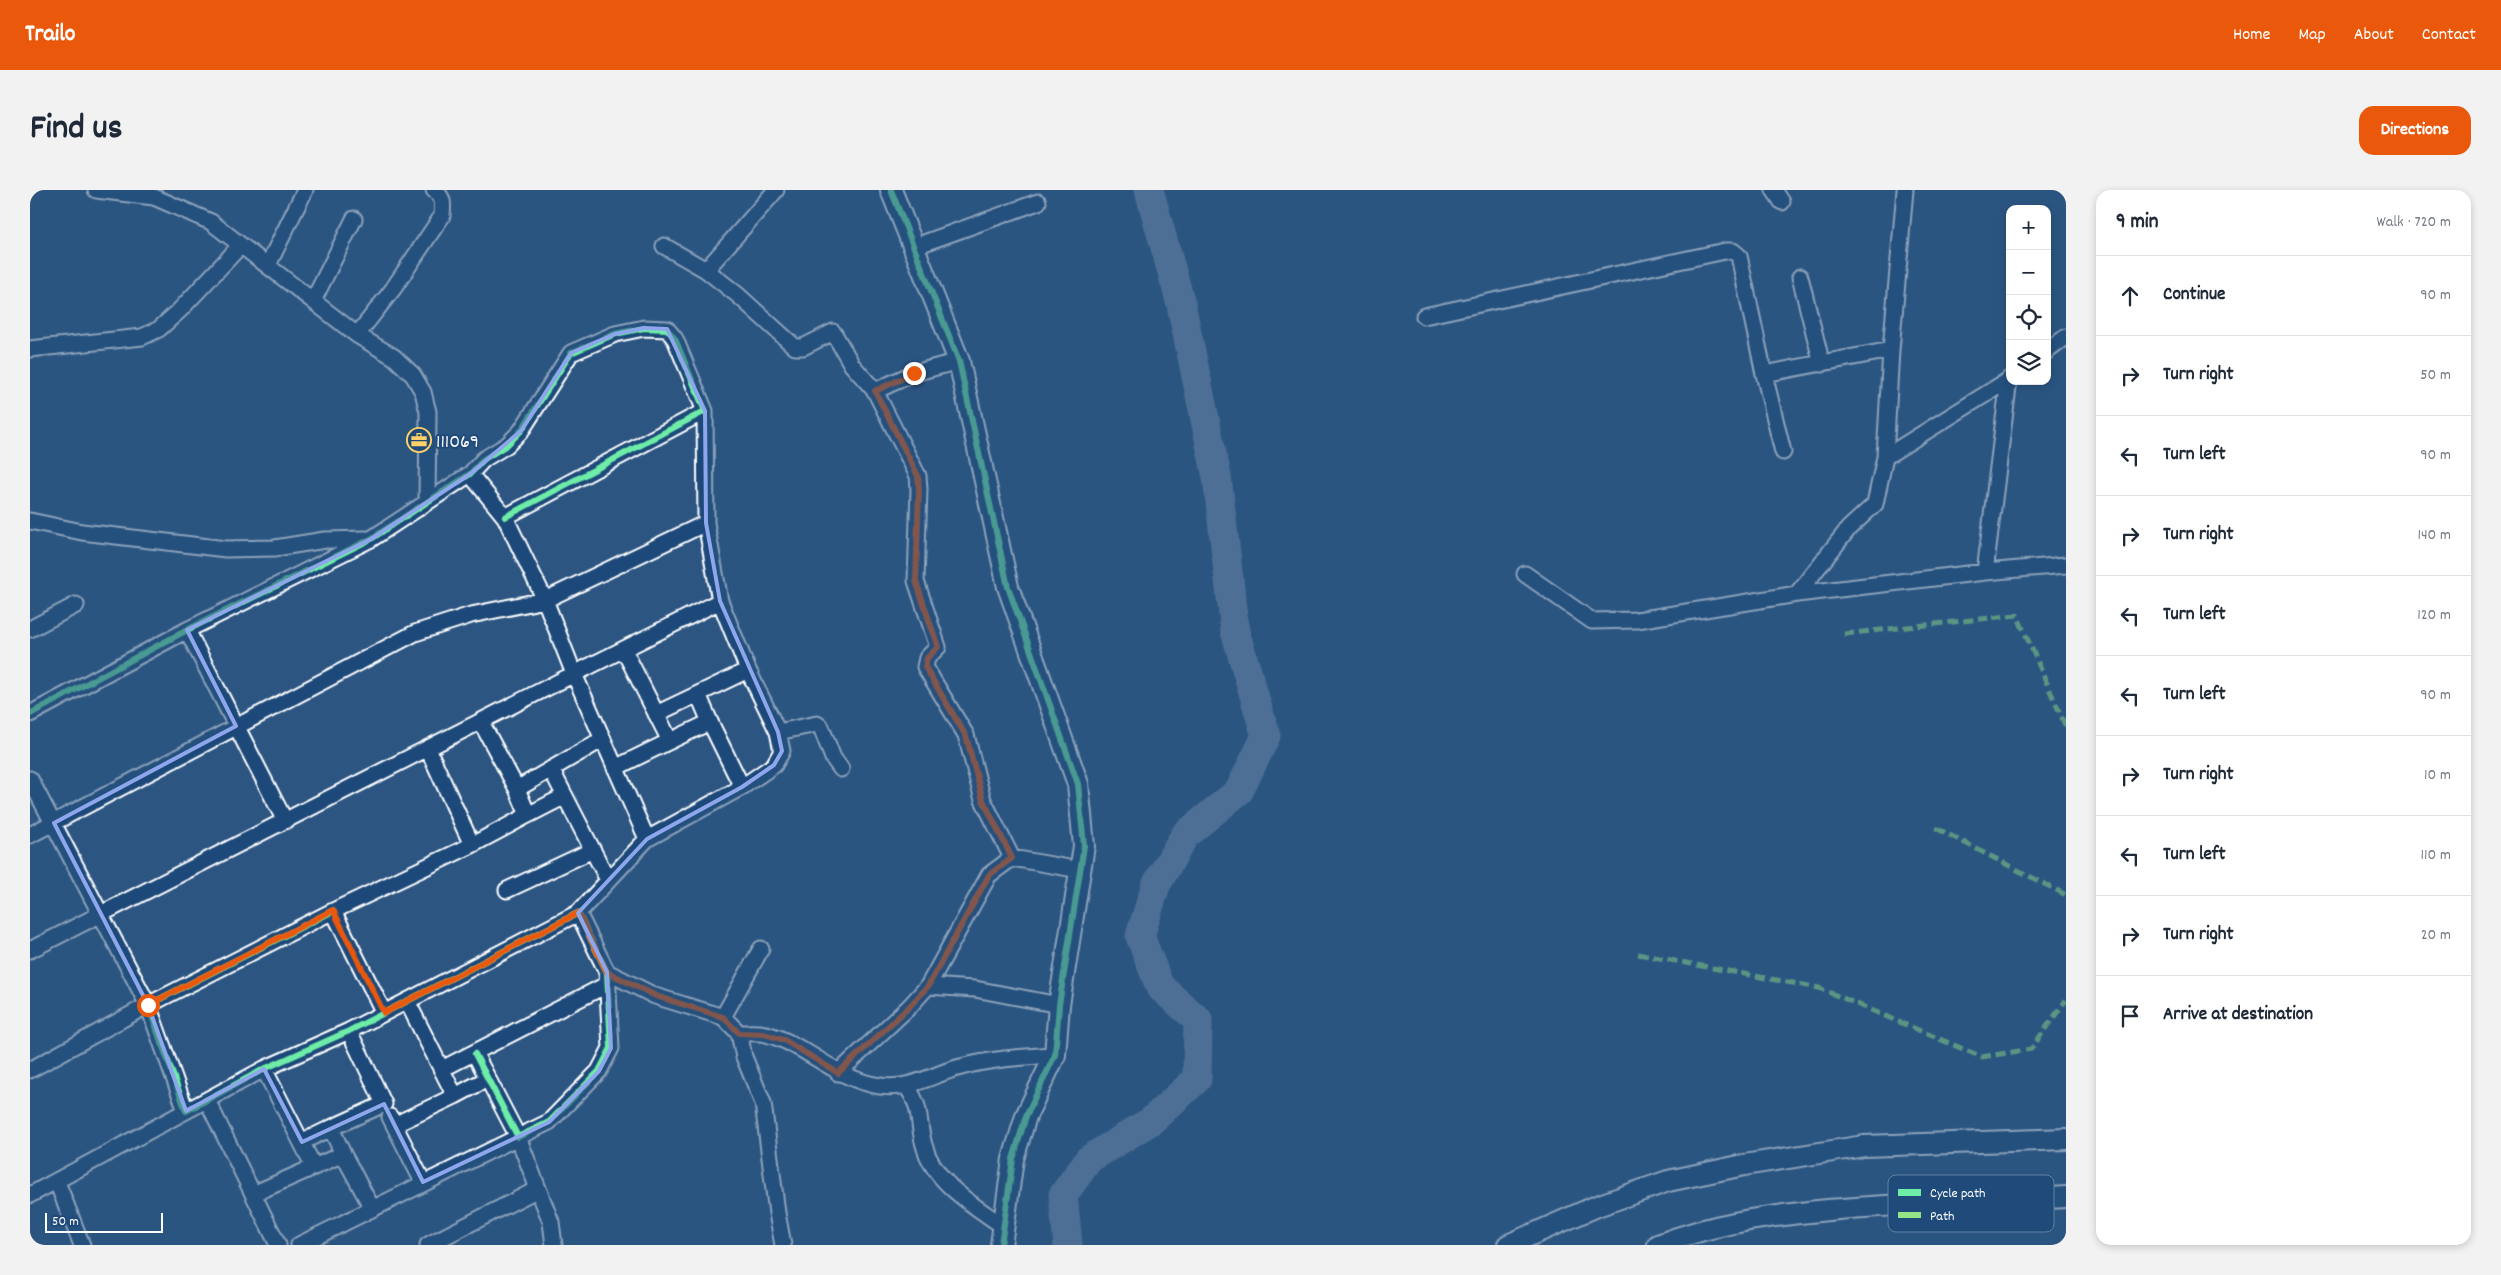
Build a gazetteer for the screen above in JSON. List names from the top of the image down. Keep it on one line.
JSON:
{"places":{"office":["111069"]},"legend":["Cycle path","Path"],"scale_bar":"50 m","page":{"header":"Trailo","nav":["Home","Map","About","Contact"],"title":"Find us","buttons":"Directions","heading":["9 min","Walk · 720 m"],"map_buttons":["+","−"],"list":[["Continue","90 m"],["Turn right","50 m"],["Turn left","90 m"],["Turn right","140 m"],["Turn left","120 m"],["Turn left","90 m"],["Turn right","10 m"],["Turn left","110 m"],["Turn right","20 m"],"Arrive at destination"],"scale":"50 m"}}
